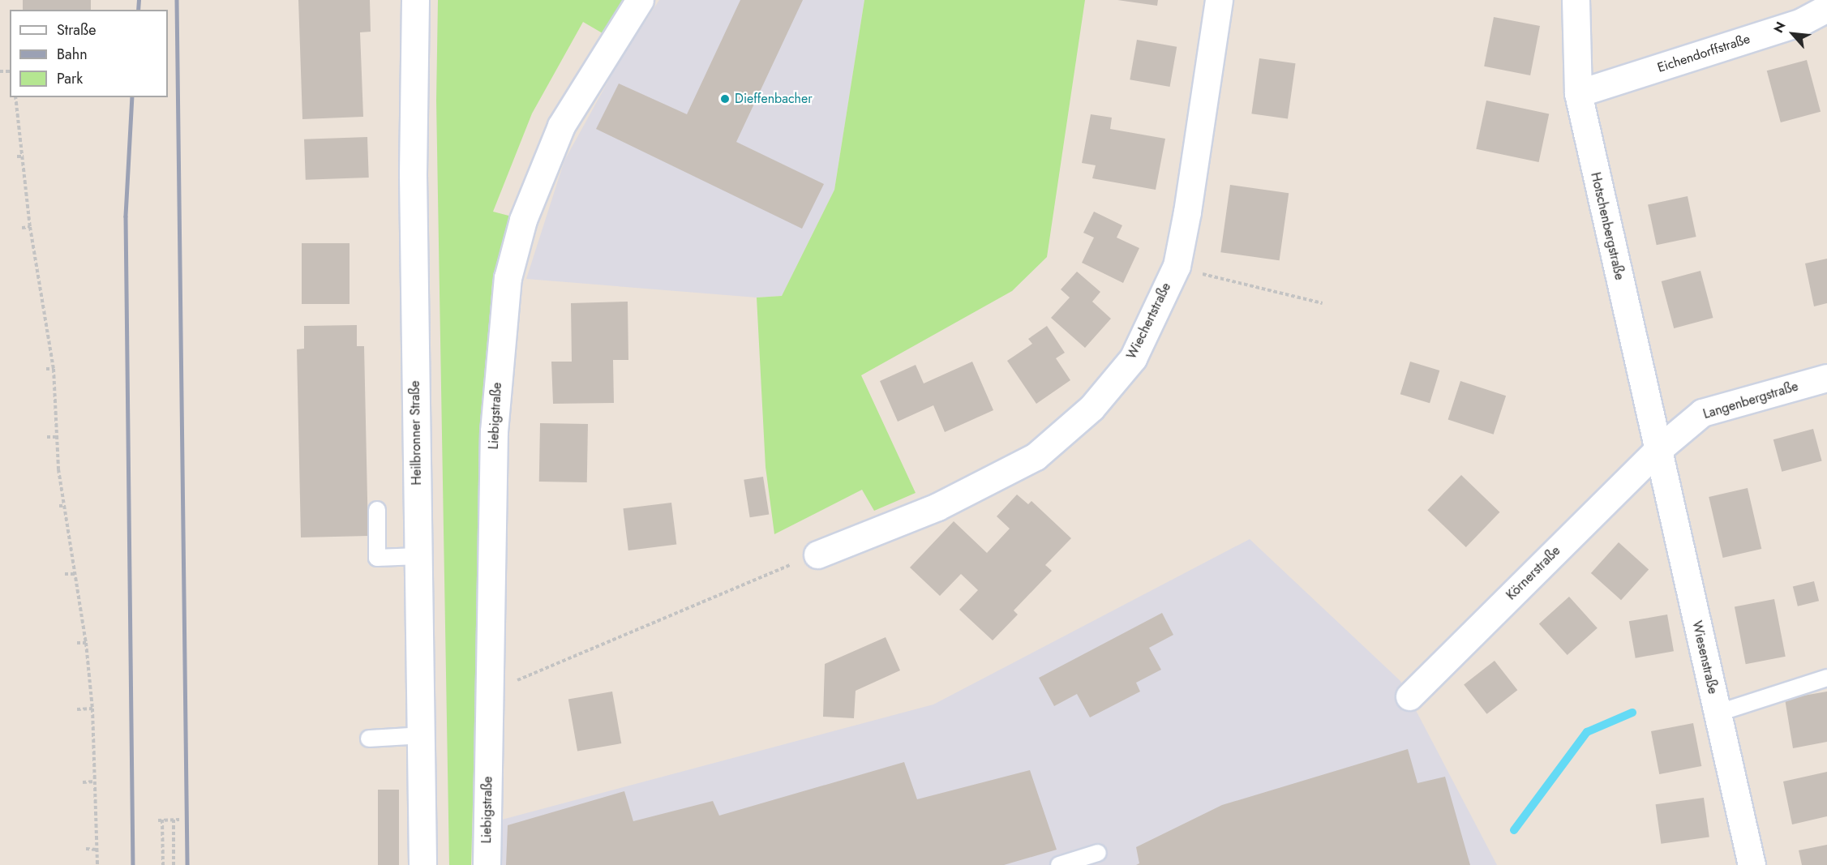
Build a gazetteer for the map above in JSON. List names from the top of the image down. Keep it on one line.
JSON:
{"streets":{"street":["Eichendorffstraße","Hotschenbergstraße","Wiechertstraße","Langenbergstraße","Liebigstraße","Heilbronner Straße","Körnerstraße","Wiesenstraße"]},"crossings":[["Eichendorffstraße","Hotschenbergstraße"],["Hotschenbergstraße","Langenbergstraße"],["Hotschenbergstraße","Körnerstraße"],["Hotschenbergstraße","Wiesenstraße"],["Langenbergstraße","Körnerstraße"],["Langenbergstraße","Wiesenstraße"],["Körnerstraße","Wiesenstraße"]],"places":["Dieffenbacher"],"legend":["Straße","Bahn","Park"],"north":"top left"}
